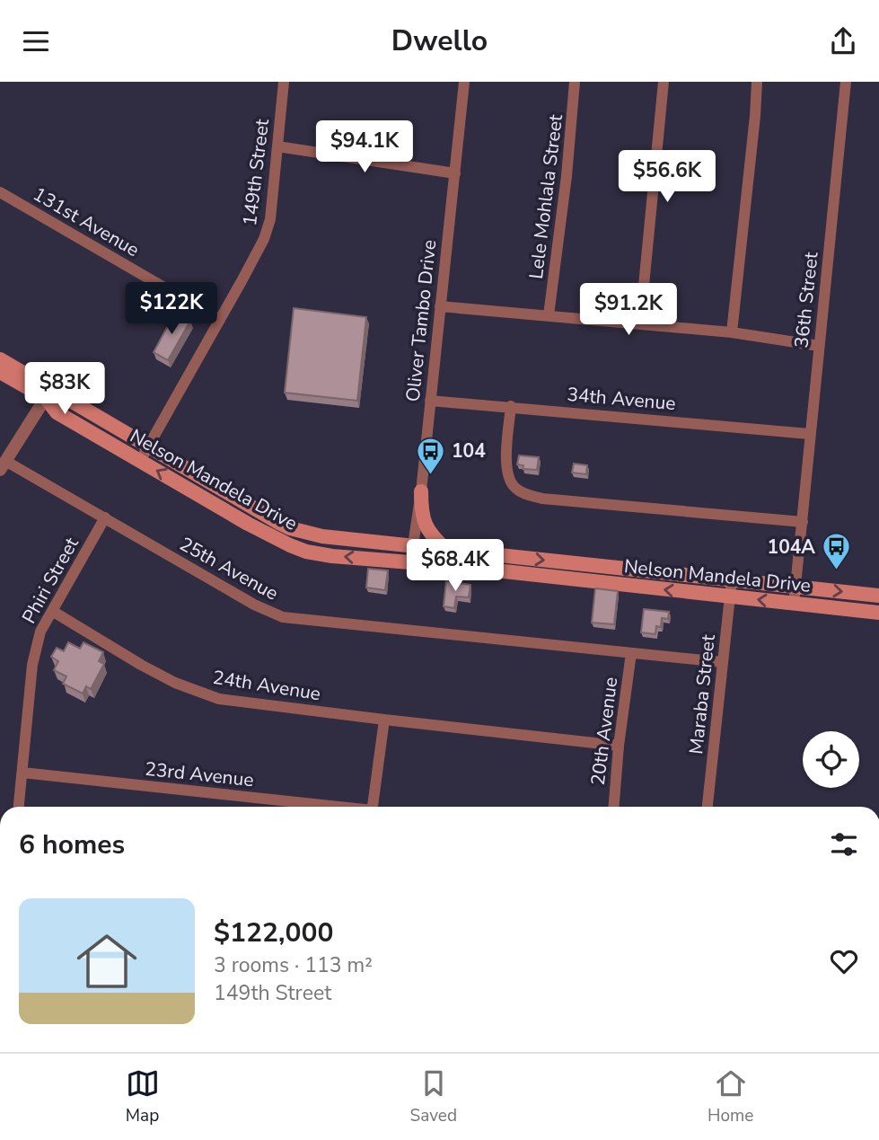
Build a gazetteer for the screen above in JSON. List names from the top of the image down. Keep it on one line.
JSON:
{"streets":{"main road":["Nelson Mandela Drive"],"street":["149th Street","Lele Mohlala Street","131st Avenue","36th Street","Oliver Tambo Drive","34th Avenue","25th Avenue","Phiri Street","24th Avenue","Maraba Street","20th Avenue","23rd Avenue"]},"crossings":[["149th Street","131st Avenue"],["149th Street","Nelson Mandela Drive"],["36th Street","34th Avenue"],["36th Street","Nelson Mandela Drive"],["Oliver Tambo Drive","34th Avenue"],["Oliver Tambo Drive","Nelson Mandela Drive"],["Nelson Mandela Drive","Maraba Street"],["25th Avenue","Phiri Street"],["25th Avenue","Maraba Street"],["25th Avenue","20th Avenue"],["Phiri Street","24th Avenue"],["Phiri Street","23rd Avenue"],["24th Avenue","20th Avenue"]],"places":{"bus stop":["104","104A"]},"page":{"header":"Dwello","price":["$94.1K","$56.6K","$122K","$91.2K","$83K","$68.4K"],"heading":"6 homes","list":[{"name":"$122,000","note":"3 rooms · 113 m² · 149th Street"}],"tabs":["Map","Saved","Home"]}}
